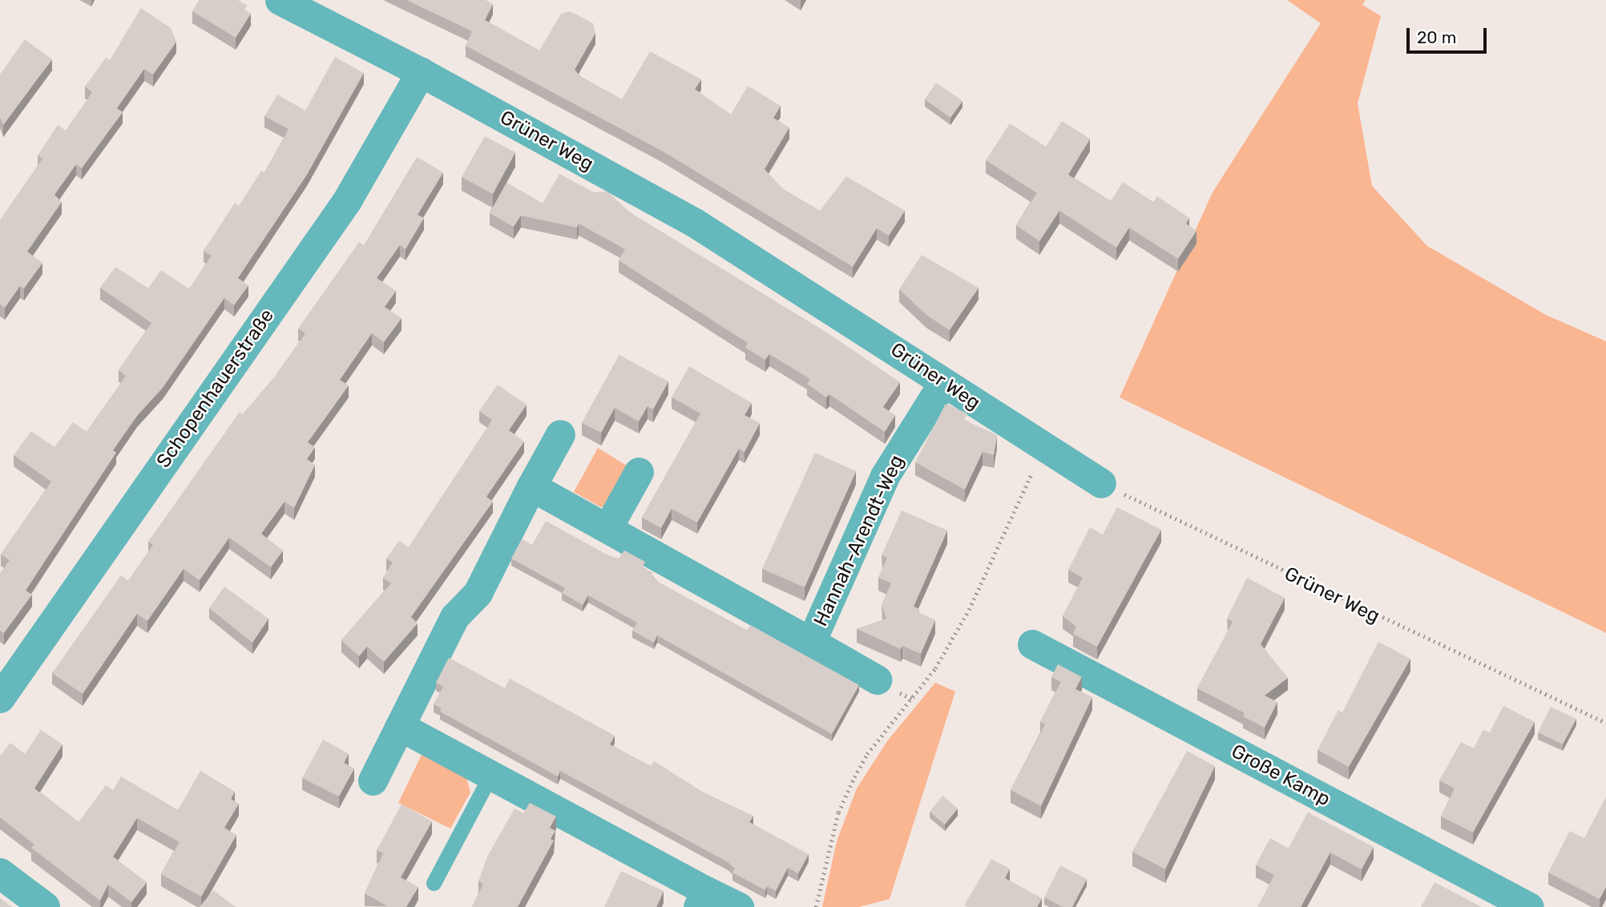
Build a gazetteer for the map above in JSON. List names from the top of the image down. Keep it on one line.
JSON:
{"streets":{"street":["Grüner Weg","Schopenhauerstraße","Hannah-Arendt-Weg","Große Kamp"]},"crossings":[["Grüner Weg","Schopenhauerstraße"],["Grüner Weg","Hannah-Arendt-Weg"]],"scale_bar":"20 m"}
